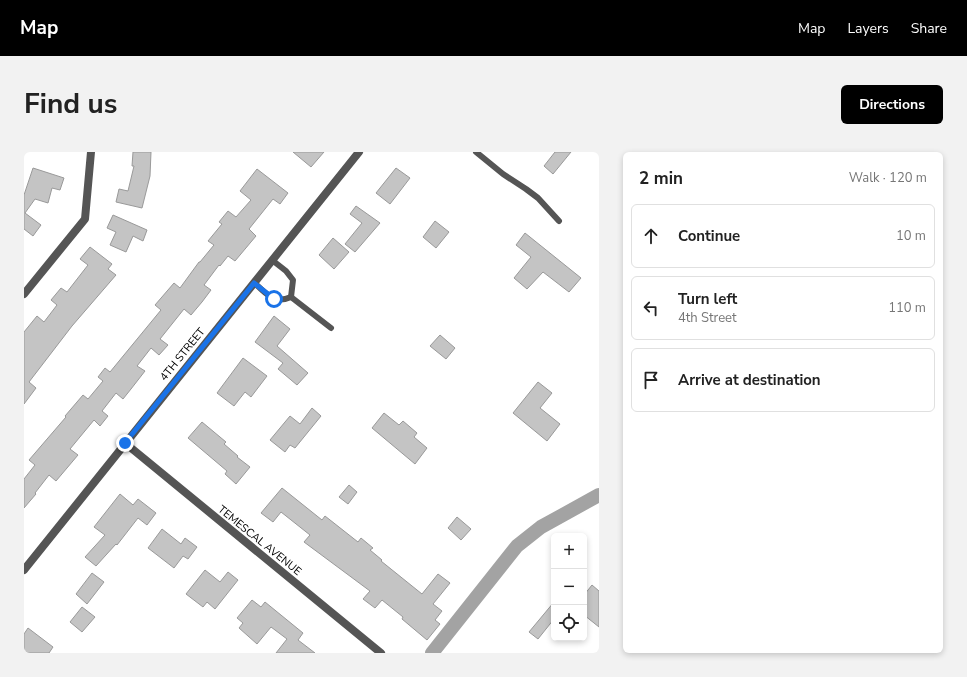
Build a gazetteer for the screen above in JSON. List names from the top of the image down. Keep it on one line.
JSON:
{"streets":{"street":["4TH STREET","TEMESCAL AVENUE"]},"crossings":[["4TH STREET","TEMESCAL AVENUE"]],"page":{"header":"Map","nav":["Map","Layers","Share"],"title":"Find us","buttons":"Directions","heading":["2 min","Walk · 120 m"],"list":[["Continue","10 m"],["Turn left","4th Street","110 m"],"Arrive at destination"],"map_buttons":["+","−"]}}
